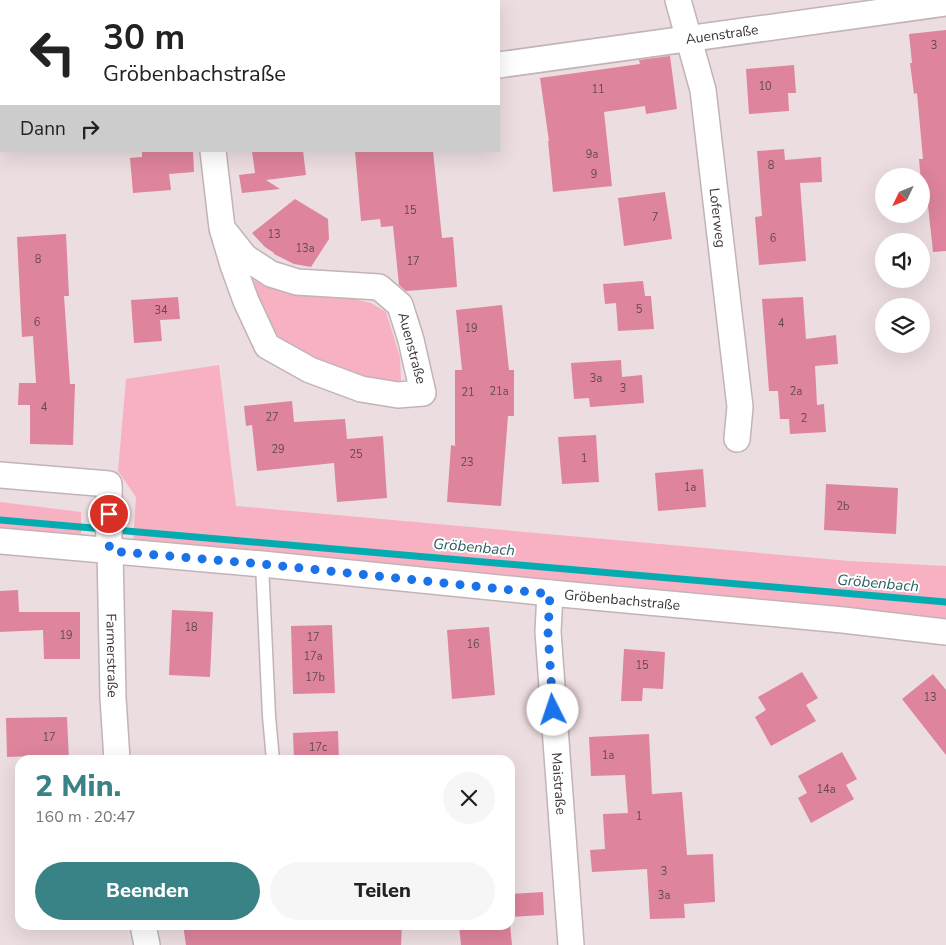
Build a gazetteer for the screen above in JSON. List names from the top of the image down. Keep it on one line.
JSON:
{"streets":{"street":["Auenstraße","Loferweg","Gröbenbachstraße","Farmerstraße","Maistraße"]},"crossings":[["Auenstraße","Loferweg"],["Gröbenbachstraße","Farmerstraße"],["Gröbenbachstraße","Maistraße"]],"water":["Gröbenbach"],"house_numbers":["3","10","11","9a","8","9","15","7","13","6","13a","8","17","5","34","6","4","19","3a","3","21a","2a","21","4","27","2","29","25","1","23","1a","2b","18","19","17","16","17a","15","17b","13","17","17c","1a","14a","1","3","3a"],"north":"bottom left","page":{"turn":["30 m","Gröbenbachstraße"],"then":"Dann","heading":["2 Min.","160 m · 20:47"],"buttons":["Beenden","Teilen"]}}
